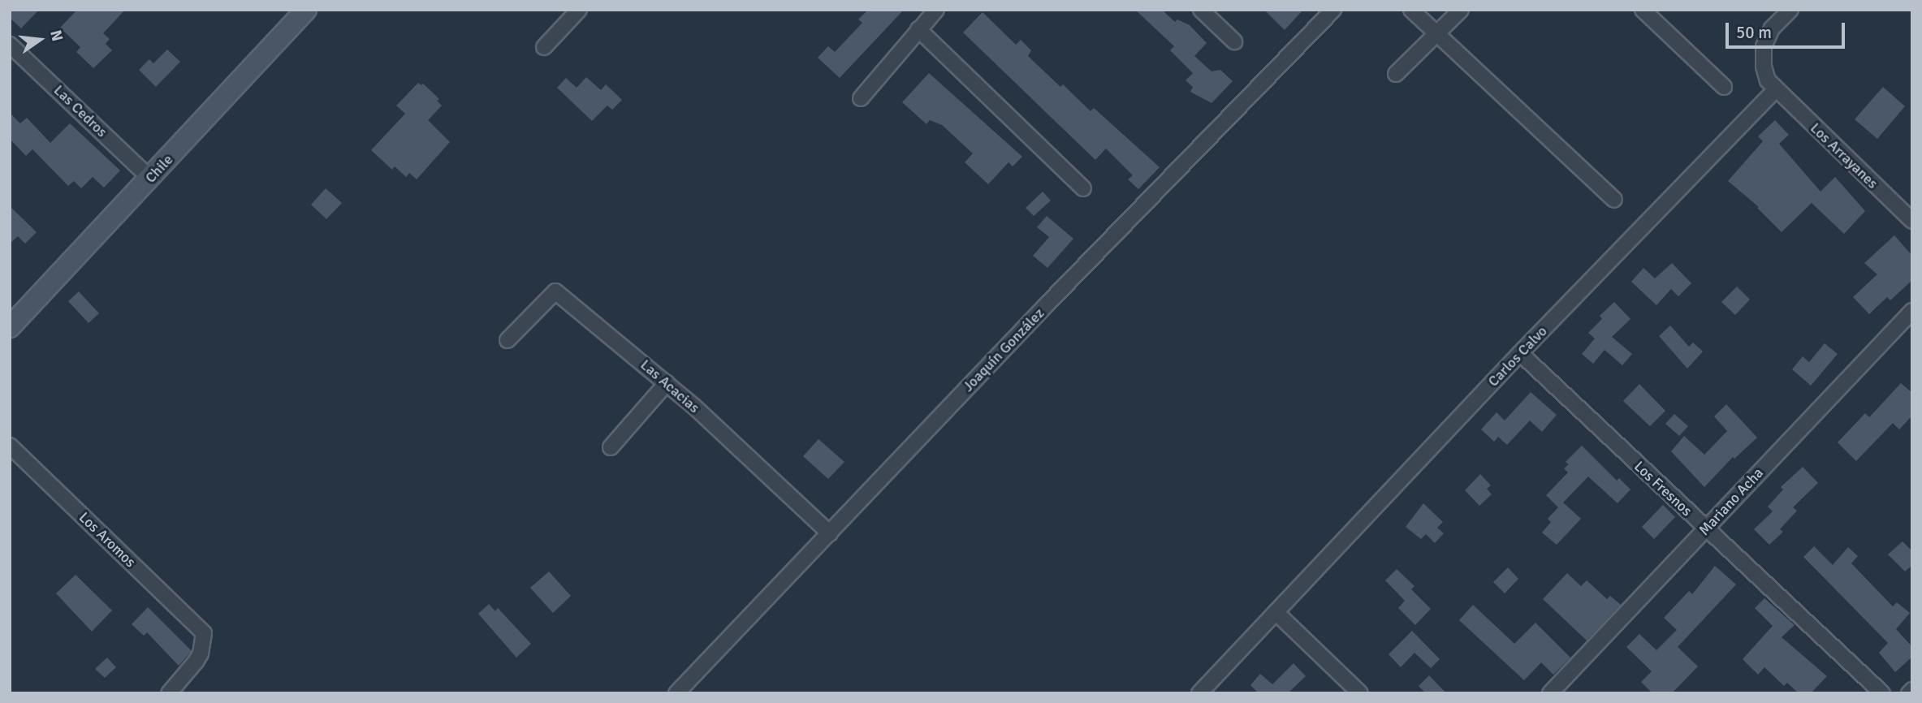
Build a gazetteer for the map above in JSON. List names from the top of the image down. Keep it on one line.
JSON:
{"streets":{"street":["Las Cedros","Los Arrayanes","Chile","Joaquín González","Carlos Calvo","Las Acacias","Los Fresnos","Mariano Acha","Los Aromos"]},"crossings":[["Las Cedros","Chile"],["Los Arrayanes","Carlos Calvo"],["Joaquín González","Las Acacias"],["Carlos Calvo","Los Fresnos"],["Los Fresnos","Mariano Acha"]],"scale_bar":"50 m","north":"right"}
